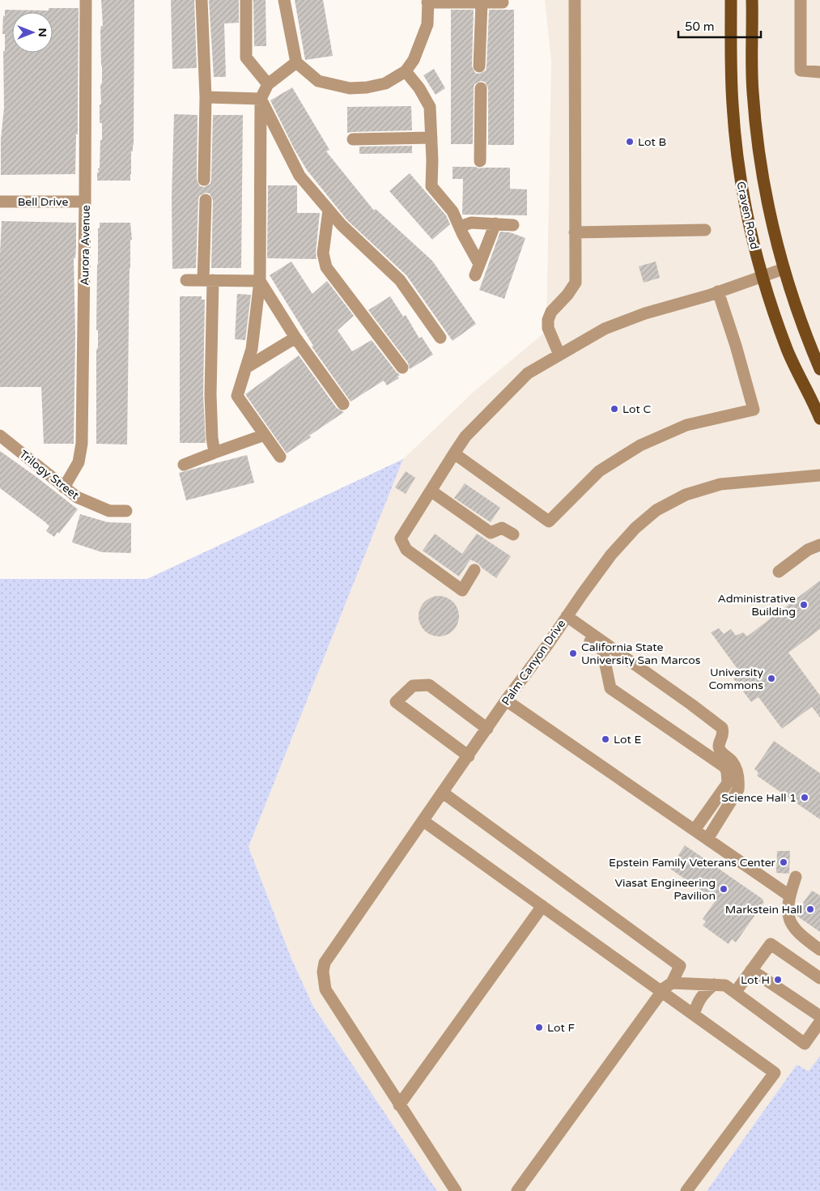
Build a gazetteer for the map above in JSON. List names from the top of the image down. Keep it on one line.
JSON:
{"streets":{"main road":["Craven Road"],"street":["Bell Drive","Aurora Avenue","Trilogy Street","Palm Canyon Drive"]},"crossings":[["Bell Drive","Aurora Avenue"],["Aurora Avenue","Trilogy Street"]],"places":["Lot B","Lot C","Administrative Building","California State University San Marcos","University Commons","Lot E","Science Hall 1","Epstein Family Veterans Center","Viasat Engineering Pavilion","Markstein Hall","Lot H","Lot F"],"scale_bar":"50 m","north":"right"}
